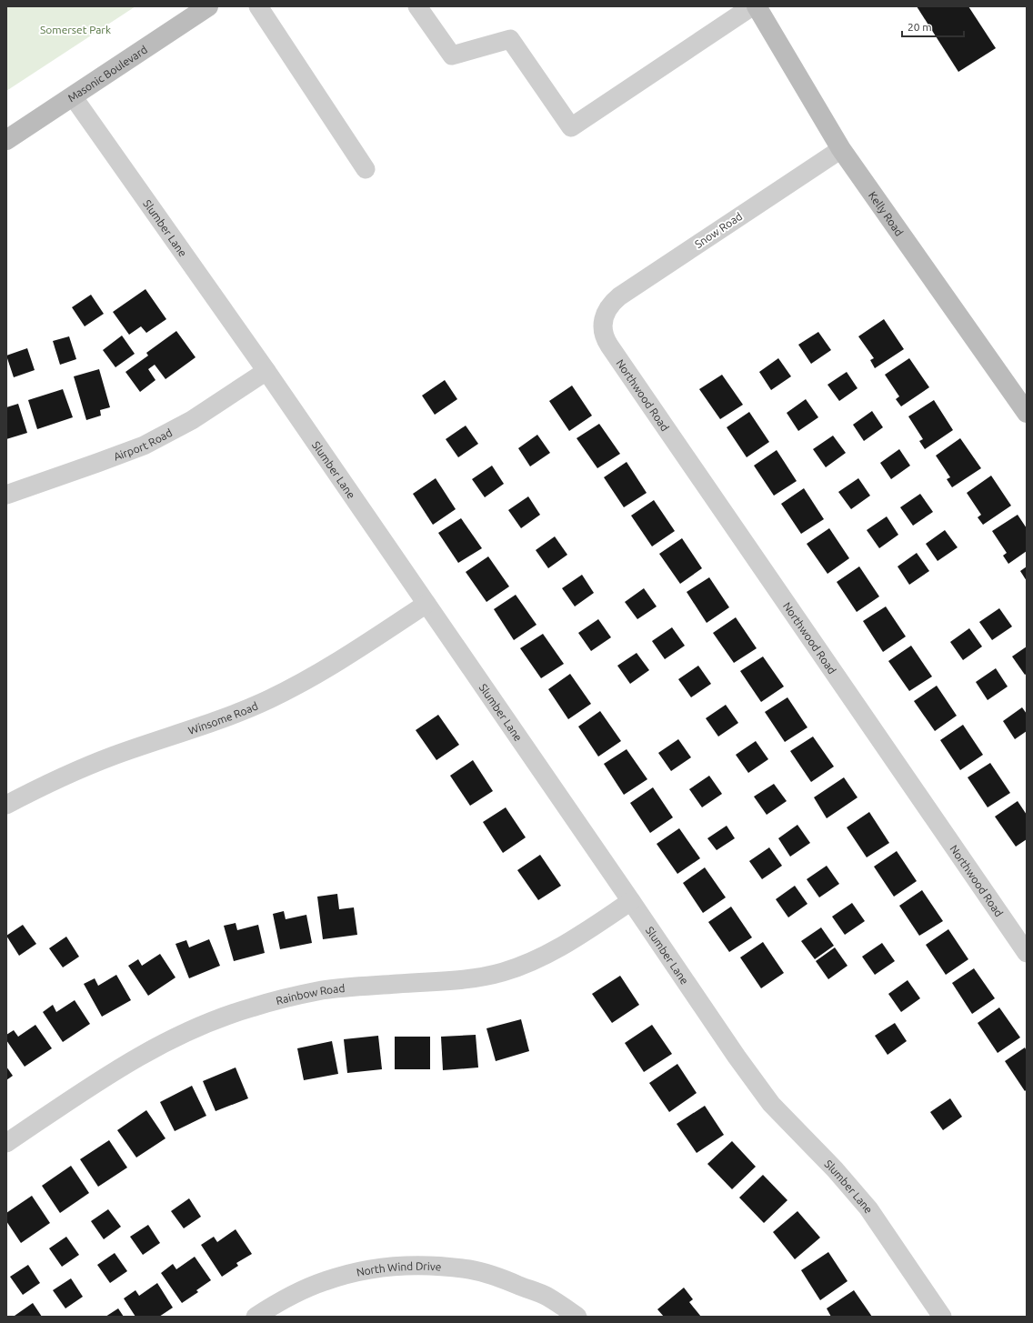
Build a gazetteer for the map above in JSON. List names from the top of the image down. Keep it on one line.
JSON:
{"streets":{"street":["Masonic Boulevard","Kelly Road","Slumber Lane","Snow Road","Northwood Road","Airport Road","Winsome Road","Rainbow Road","North Wind Drive"]},"crossings":[["Masonic Boulevard","Slumber Lane"],["Kelly Road","Snow Road"],["Slumber Lane","Airport Road"],["Slumber Lane","Winsome Road"],["Slumber Lane","Rainbow Road"],["Snow Road","Northwood Road"]],"parks":["Somerset Park"],"scale_bar":"20 m"}
